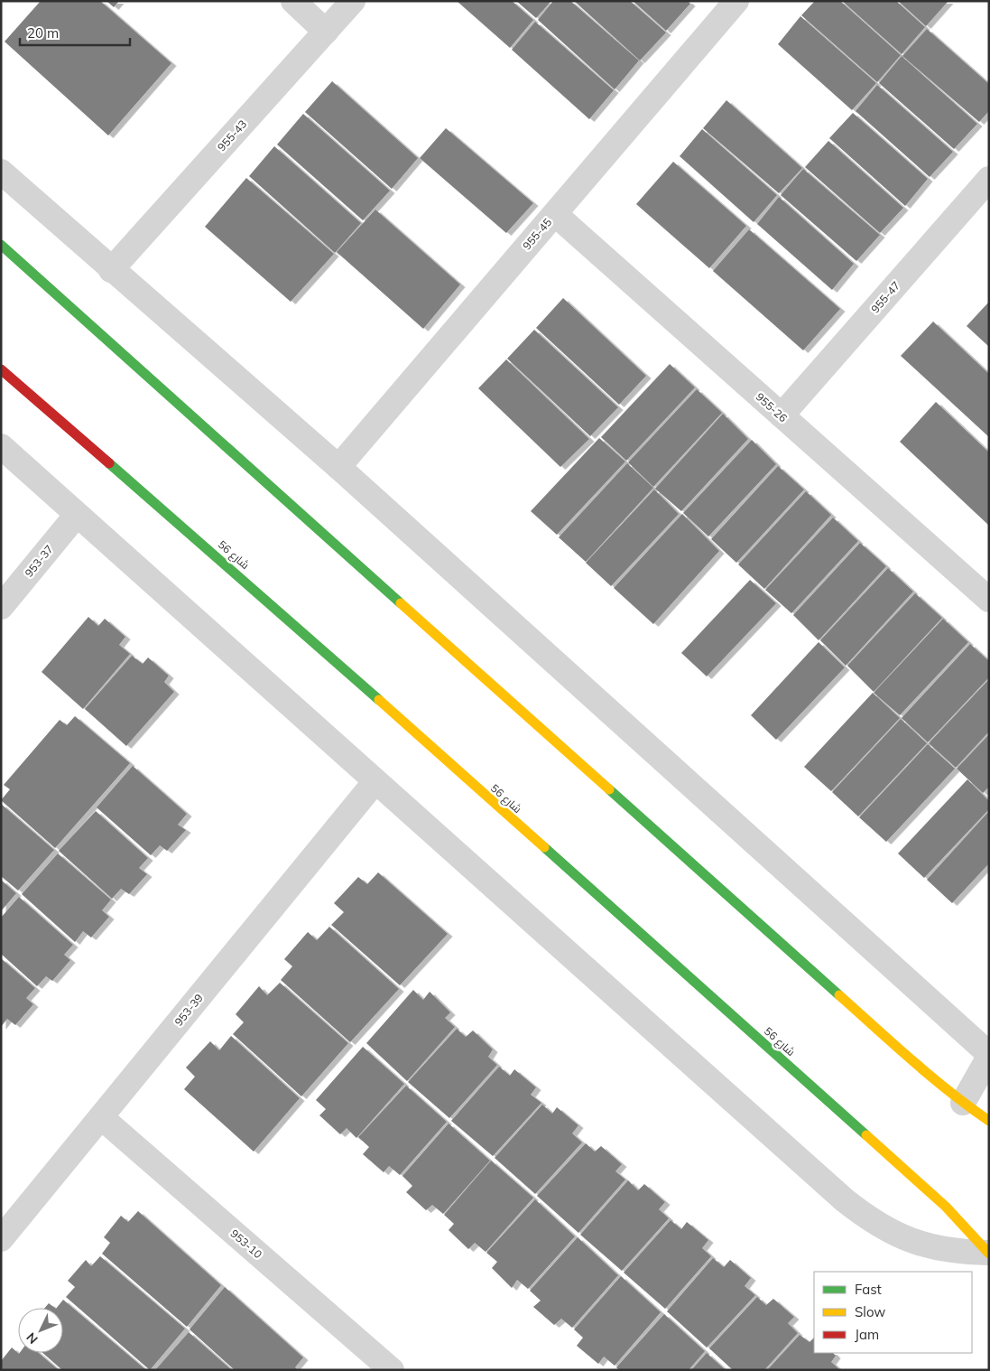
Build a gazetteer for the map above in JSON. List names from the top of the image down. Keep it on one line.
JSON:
{"streets":{"street":["955-43","955-45","955-47","955-26","شارع 56","953-37","953-39","953-10"]},"crossings":[["955-45","955-26"],["955-47","955-26"],["953-39","953-10"]],"legend":["Fast","Slow","Jam"],"scale_bar":"20 m","north":"bottom left"}
